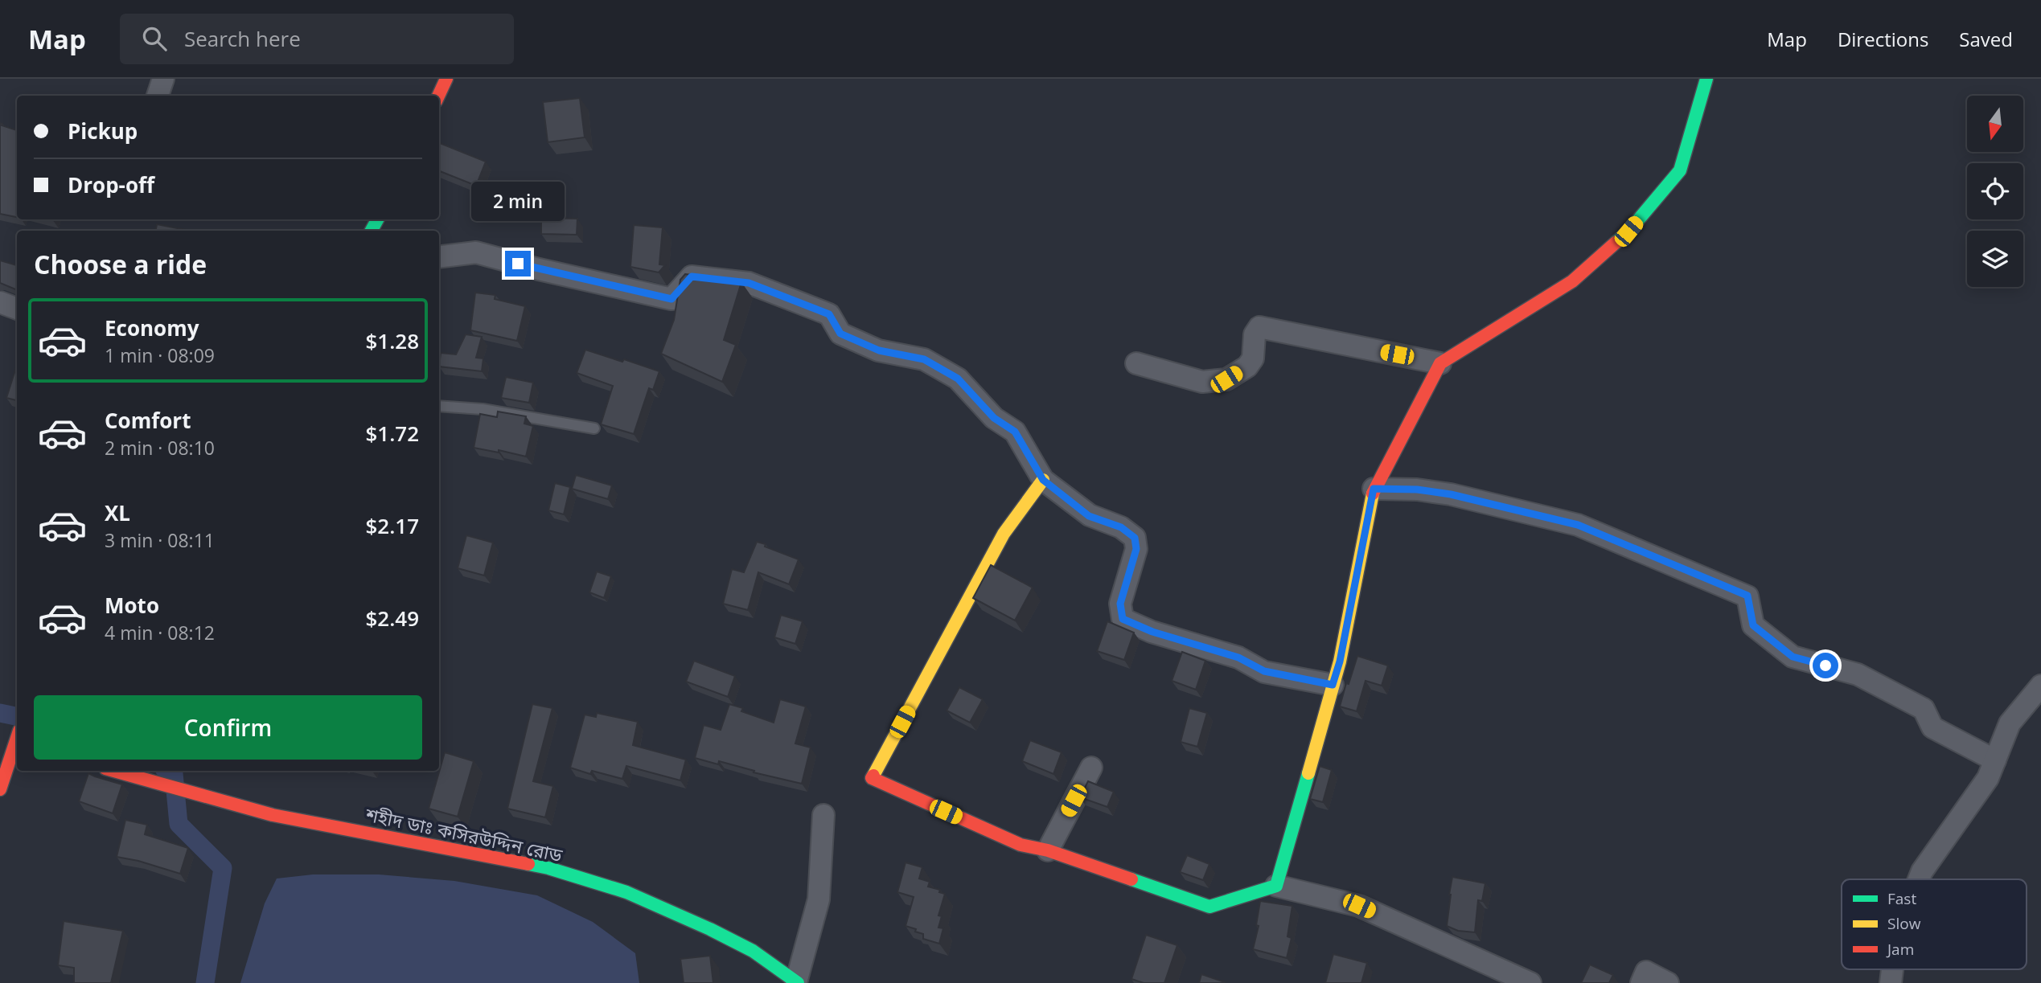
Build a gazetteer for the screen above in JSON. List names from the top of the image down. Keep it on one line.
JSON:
{"streets":{"street":["শহীদ ডাঃ কসিরউদ্দিন রোড"]},"legend":["Fast","Slow","Jam"],"north":"bottom","page":{"header":"Map","search":"Search here","nav":["Map","Directions","Saved"],"banner":["Pickup","Drop-off"],"bubble":"2 min","heading":"Choose a ride","list":[{"name":"Economy","note":"1 min · 08:09","value":"$1.28"},{"name":"Comfort","note":"2 min · 08:10","value":"$1.72"},{"name":"XL","note":"3 min · 08:11","value":"$2.17"},{"name":"Moto","note":"4 min · 08:12","value":"$2.49"}],"buttons":"Confirm"}}
